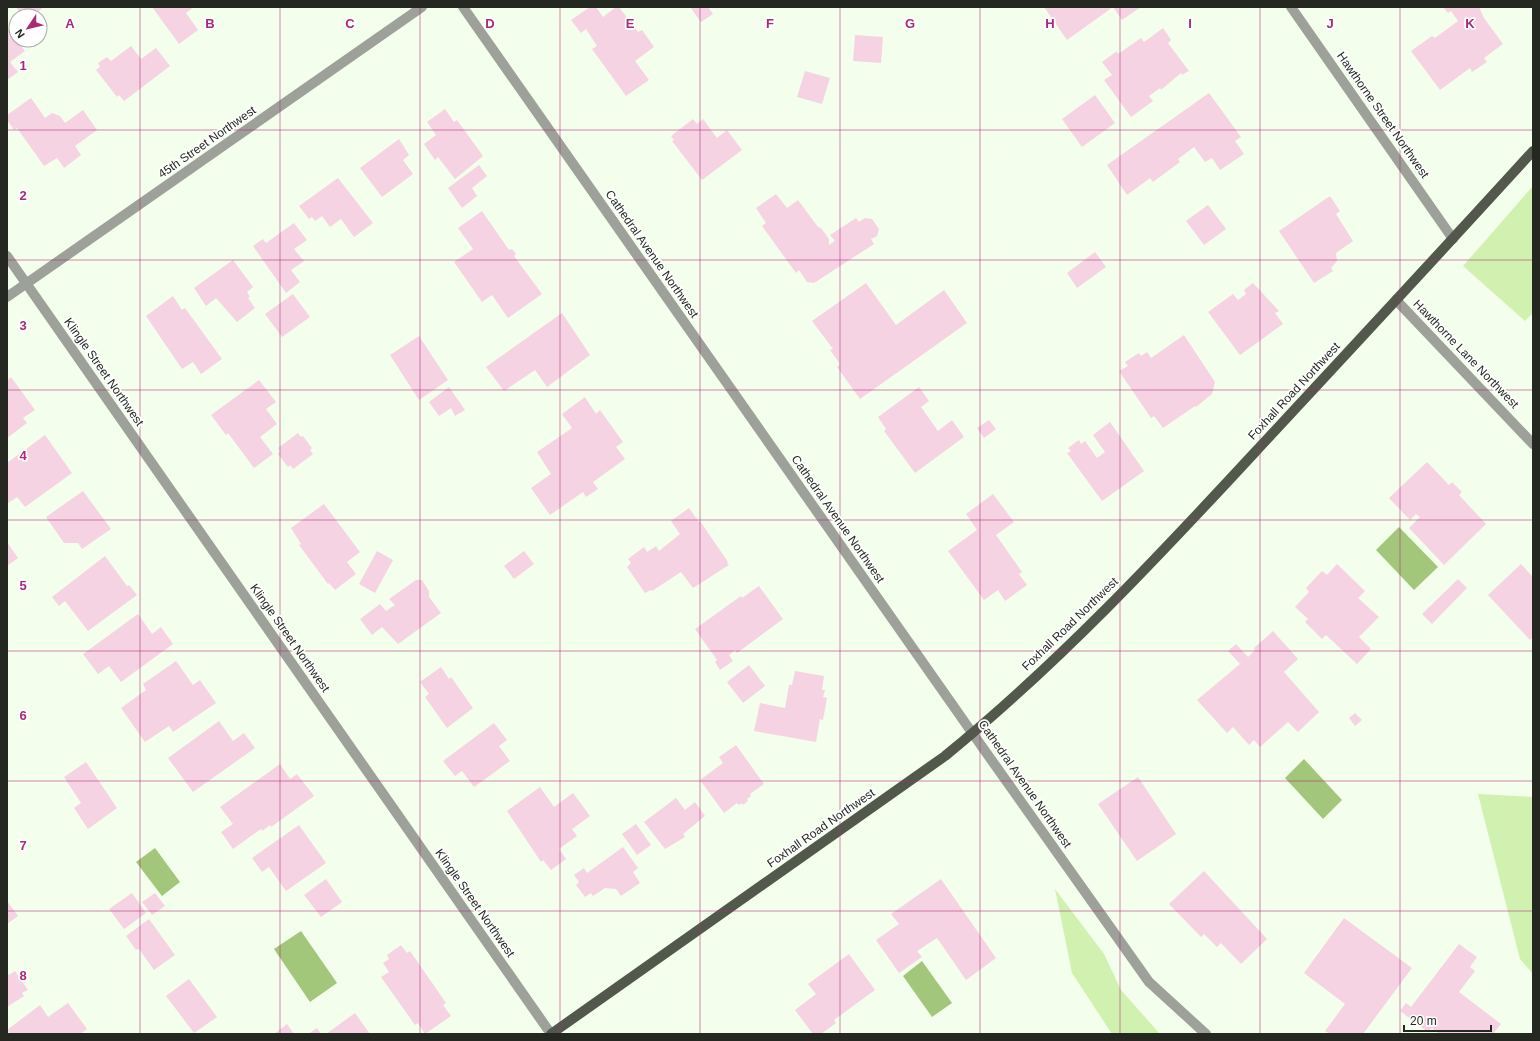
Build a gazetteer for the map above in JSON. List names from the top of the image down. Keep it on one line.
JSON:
{"streets":{"main road":["Foxhall Road Northwest"],"street":["Hawthorne Street Northwest","45th Street Northwest","Cathedral Avenue Northwest","Hawthorne Lane Northwest","Klingle Street Northwest"]},"crossings":[["Hawthorne Street Northwest","Foxhall Road Northwest"],["45th Street Northwest","Klingle Street Northwest"],["Cathedral Avenue Northwest","Foxhall Road Northwest"],["Hawthorne Lane Northwest","Foxhall Road Northwest"],["Klingle Street Northwest","Foxhall Road Northwest"]],"scale_bar":"20 m","north":"bottom left","grid":{"columns":["A","B","C","D","E","F","G","H","I","J","K"],"rows":["1","2","3","4","5","6","7","8"]}}
